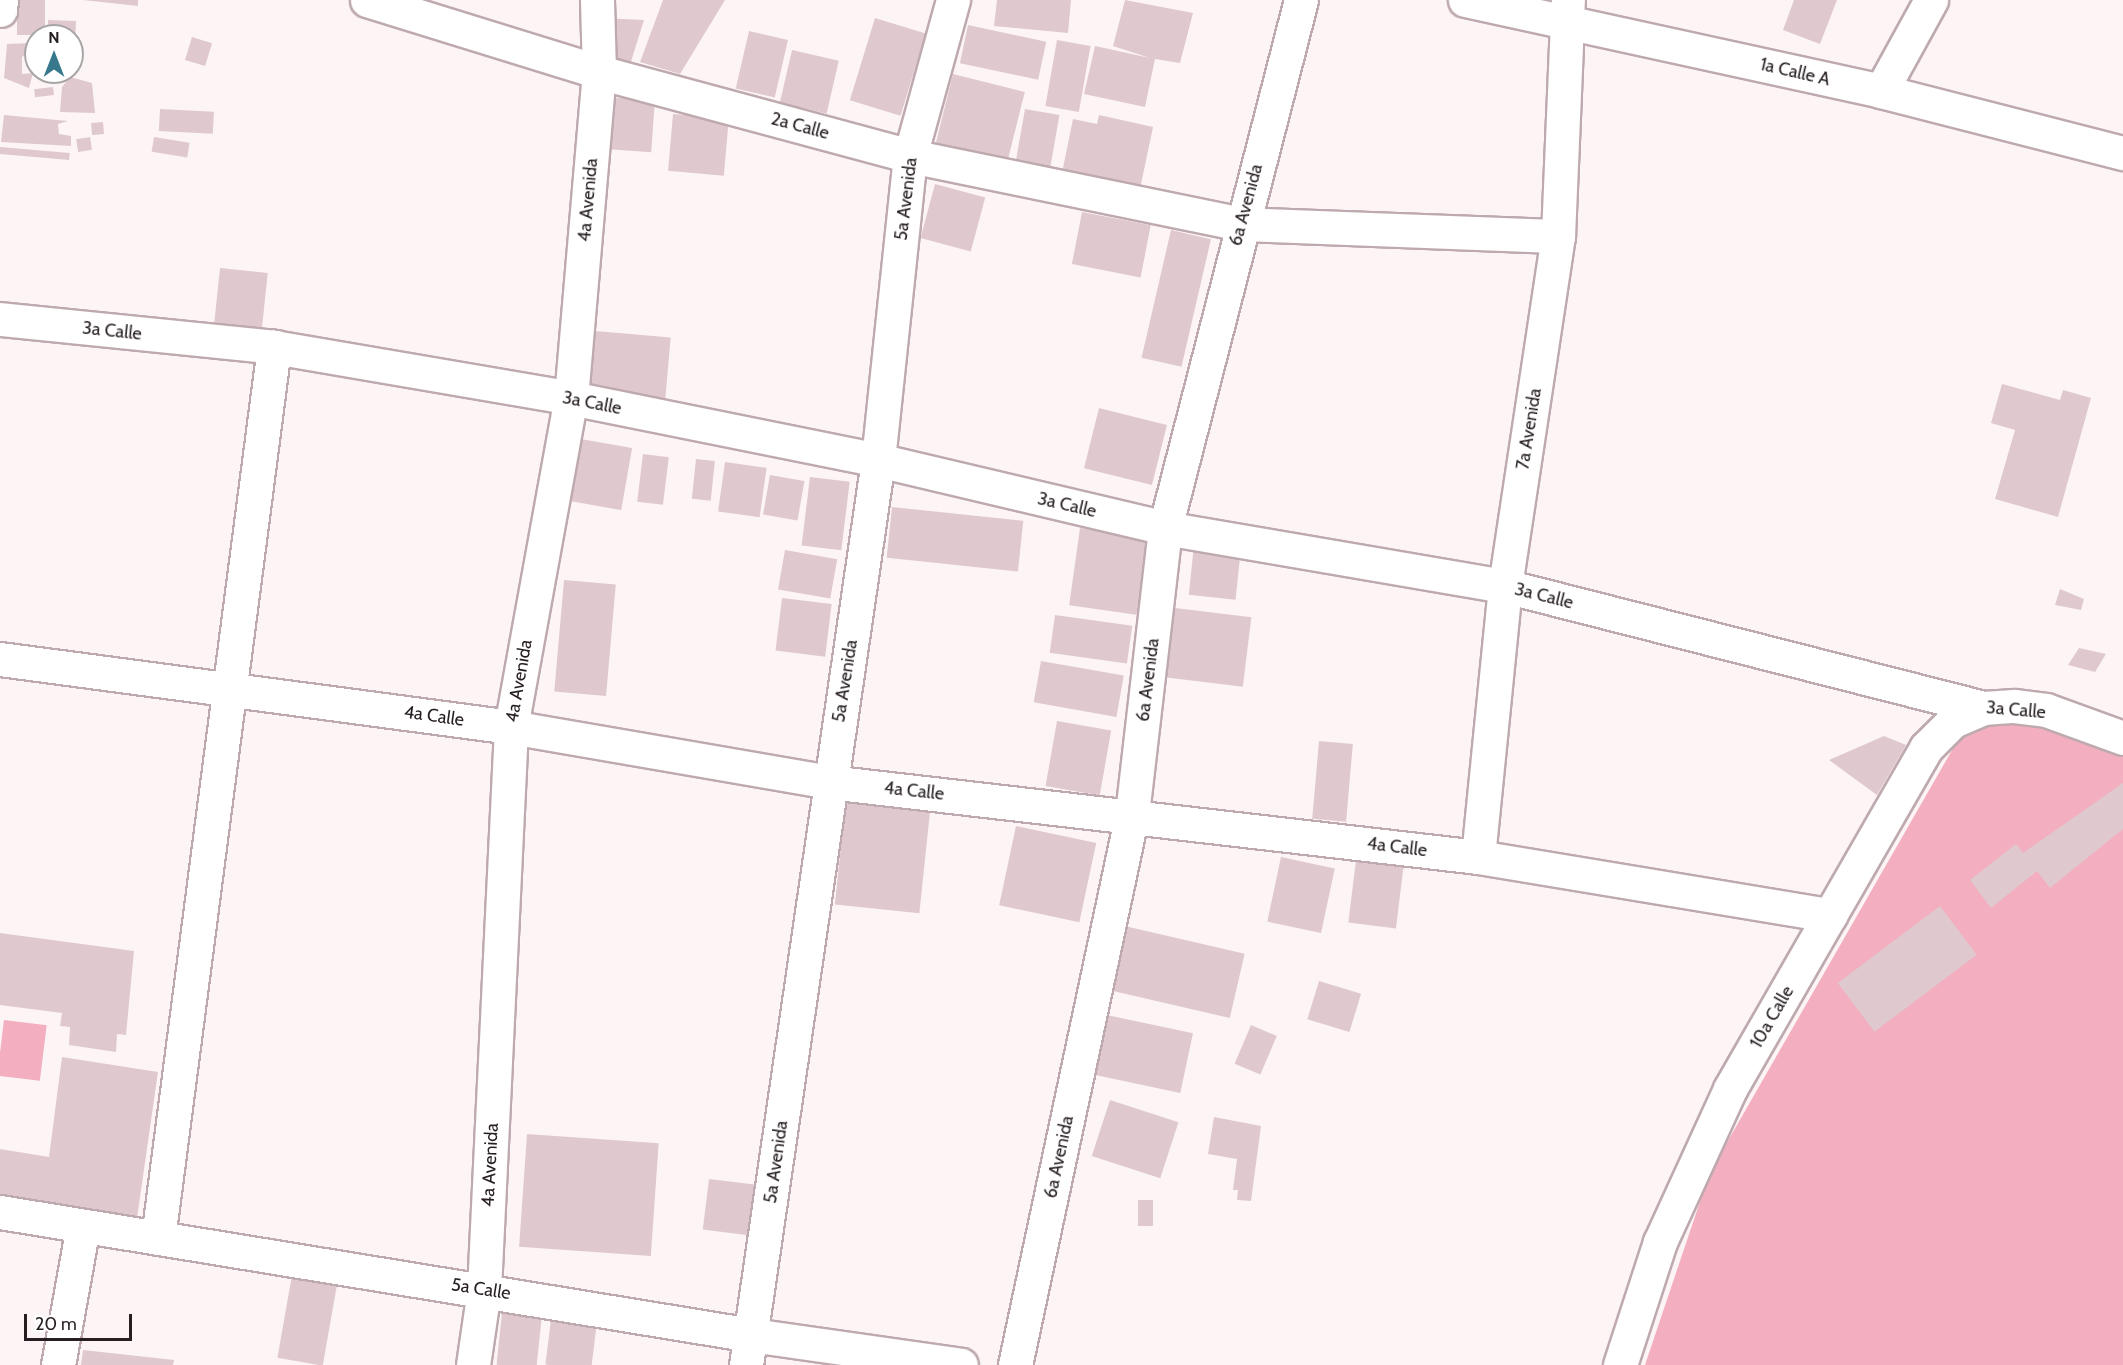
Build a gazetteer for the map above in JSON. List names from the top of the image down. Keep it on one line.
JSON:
{"streets":{"street":["1a Calle A","2a Calle","5a Avenida","4a Avenida","6a Avenida","3a Calle","7a Avenida","4a Calle","10a Calle","5a Calle"]},"crossings":[["1a Calle A","7a Avenida"],["2a Calle","5a Avenida"],["2a Calle","4a Avenida"],["2a Calle","6a Avenida"],["2a Calle","7a Avenida"],["5a Avenida","3a Calle"],["5a Avenida","4a Calle"],["5a Avenida","5a Calle"],["4a Avenida","3a Calle"],["4a Avenida","4a Calle"],["4a Avenida","5a Calle"],["6a Avenida","3a Calle"],["6a Avenida","4a Calle"],["3a Calle","7a Avenida"],["3a Calle","10a Calle"],["7a Avenida","4a Calle"],["4a Calle","10a Calle"]],"scale_bar":"20 m","north":"top"}
